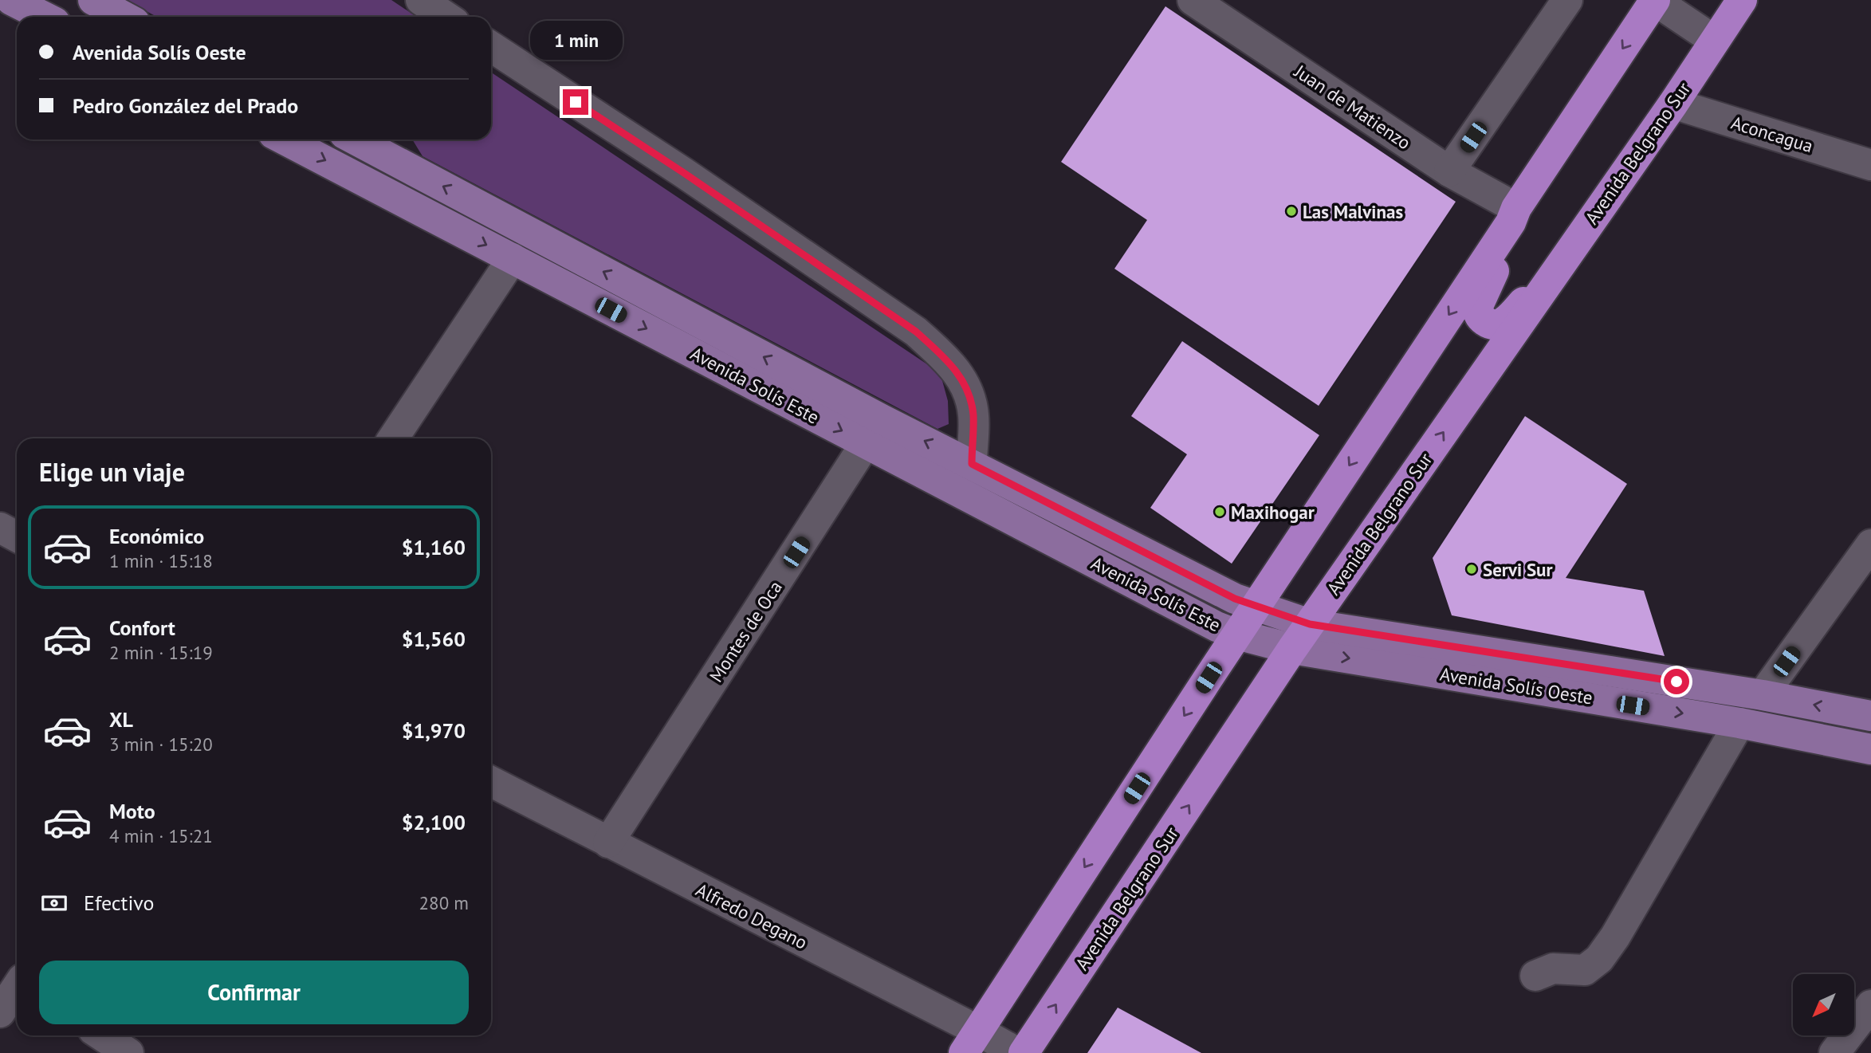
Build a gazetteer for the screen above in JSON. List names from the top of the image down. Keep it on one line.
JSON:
{"streets":{"highway":["Avenida Belgrano Sur"],"main road":["Avenida Solís Este","Avenida Solís Oeste"],"street":["Juan de Matienzo","Aconcagua","Montes de Oca","Alfredo Degano"]},"crossings":[["Aconcagua","Avenida Belgrano Sur"],["Avenida Belgrano Sur","Avenida Solís Este"],["Avenida Belgrano Sur","Avenida Solís Oeste"],["Avenida Solís Este","Montes de Oca"],["Avenida Solís Este","Avenida Solís Oeste"],["Montes de Oca","Alfredo Degano"]],"places":["Las Malvinas","Maxihogar","Servi Sur"],"north":"bottom left","page":{"banner":["Avenida Solís Oeste","Pedro González del Prado"],"bubble":"1 min","heading":"Elige un viaje","list":[{"name":"Económico","note":"1 min · 15:18","value":"$1,160"},{"name":"Confort","note":"2 min · 15:19","value":"$1,560"},{"name":"XL","note":"3 min · 15:20","value":"$1,970"},{"name":"Moto","note":"4 min · 15:21","value":"$2,100"}],"pay":["Efectivo","280 m"],"buttons":"Confirmar"}}
